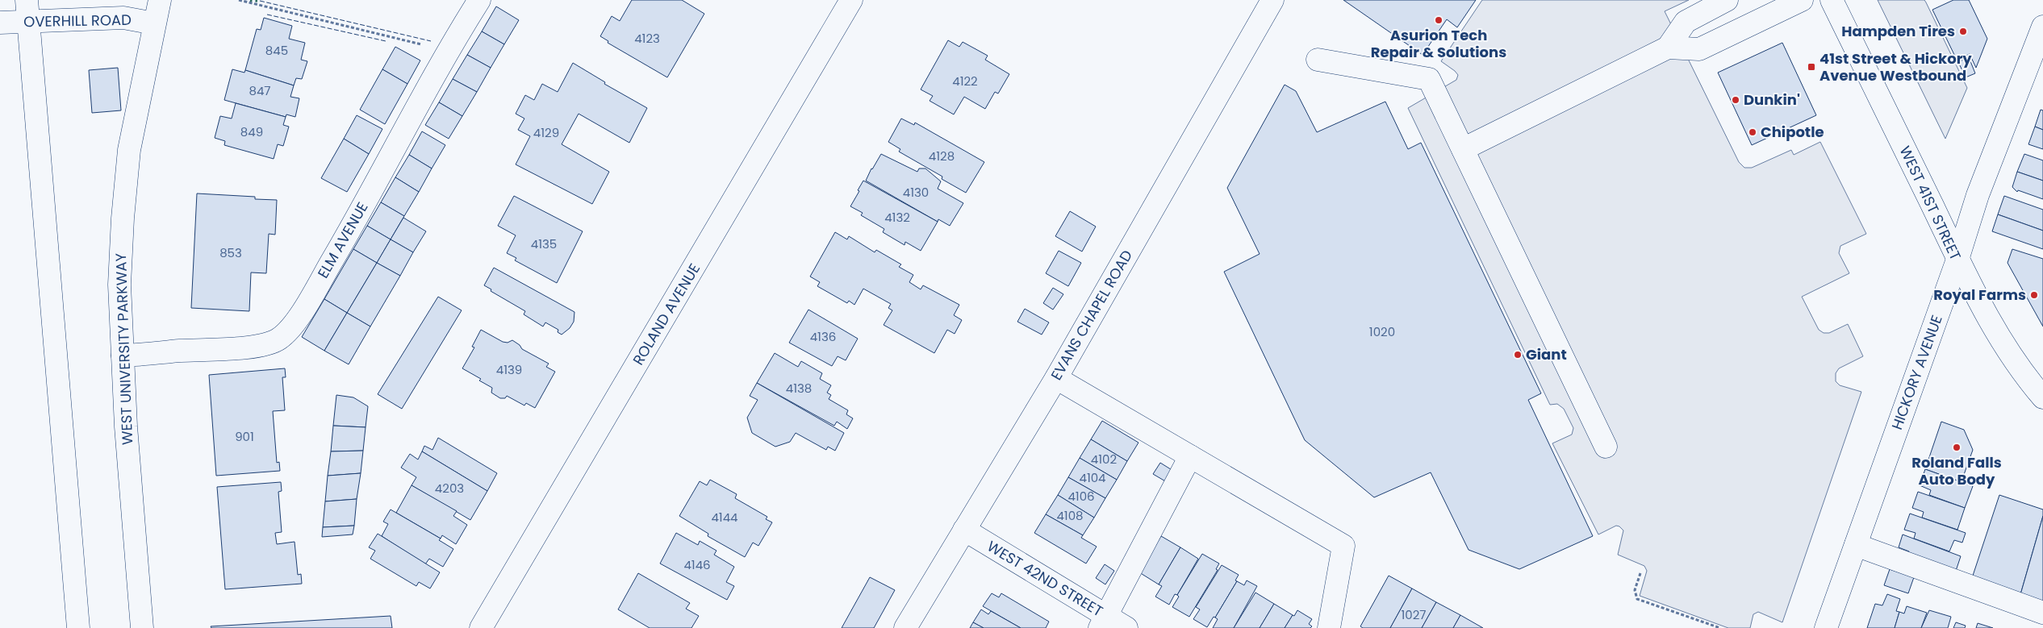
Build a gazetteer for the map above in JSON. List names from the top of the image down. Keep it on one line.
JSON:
{"streets":{"street":["OVERHILL ROAD","WEST 41ST STREET","ELM AVENUE","ROLAND AVENUE","EVANS CHAPEL ROAD","WEST UNIVERSITY PARKWAY","HICKORY AVENUE","WEST 42ND STREET"]},"crossings":[["OVERHILL ROAD","WEST UNIVERSITY PARKWAY"],["WEST 41ST STREET","HICKORY AVENUE"],["ELM AVENUE","WEST UNIVERSITY PARKWAY"],["EVANS CHAPEL ROAD","WEST 42ND STREET"]],"places":{"other":["Asurion Tech Repair & Solutions","Hampden Tires","Dunkin'","Chipotle","Royal Farms","Giant","Roland Falls Auto Body"],"transit":["41st Street & Hickory Avenue Westbound"]},"house_numbers":["4123","845","4122","847","849","4129","4128","4130","4132","4135","853","1020","4136","4139","4138","901","4102","4104","4203","4106","4108","4144","4146","1027"]}
